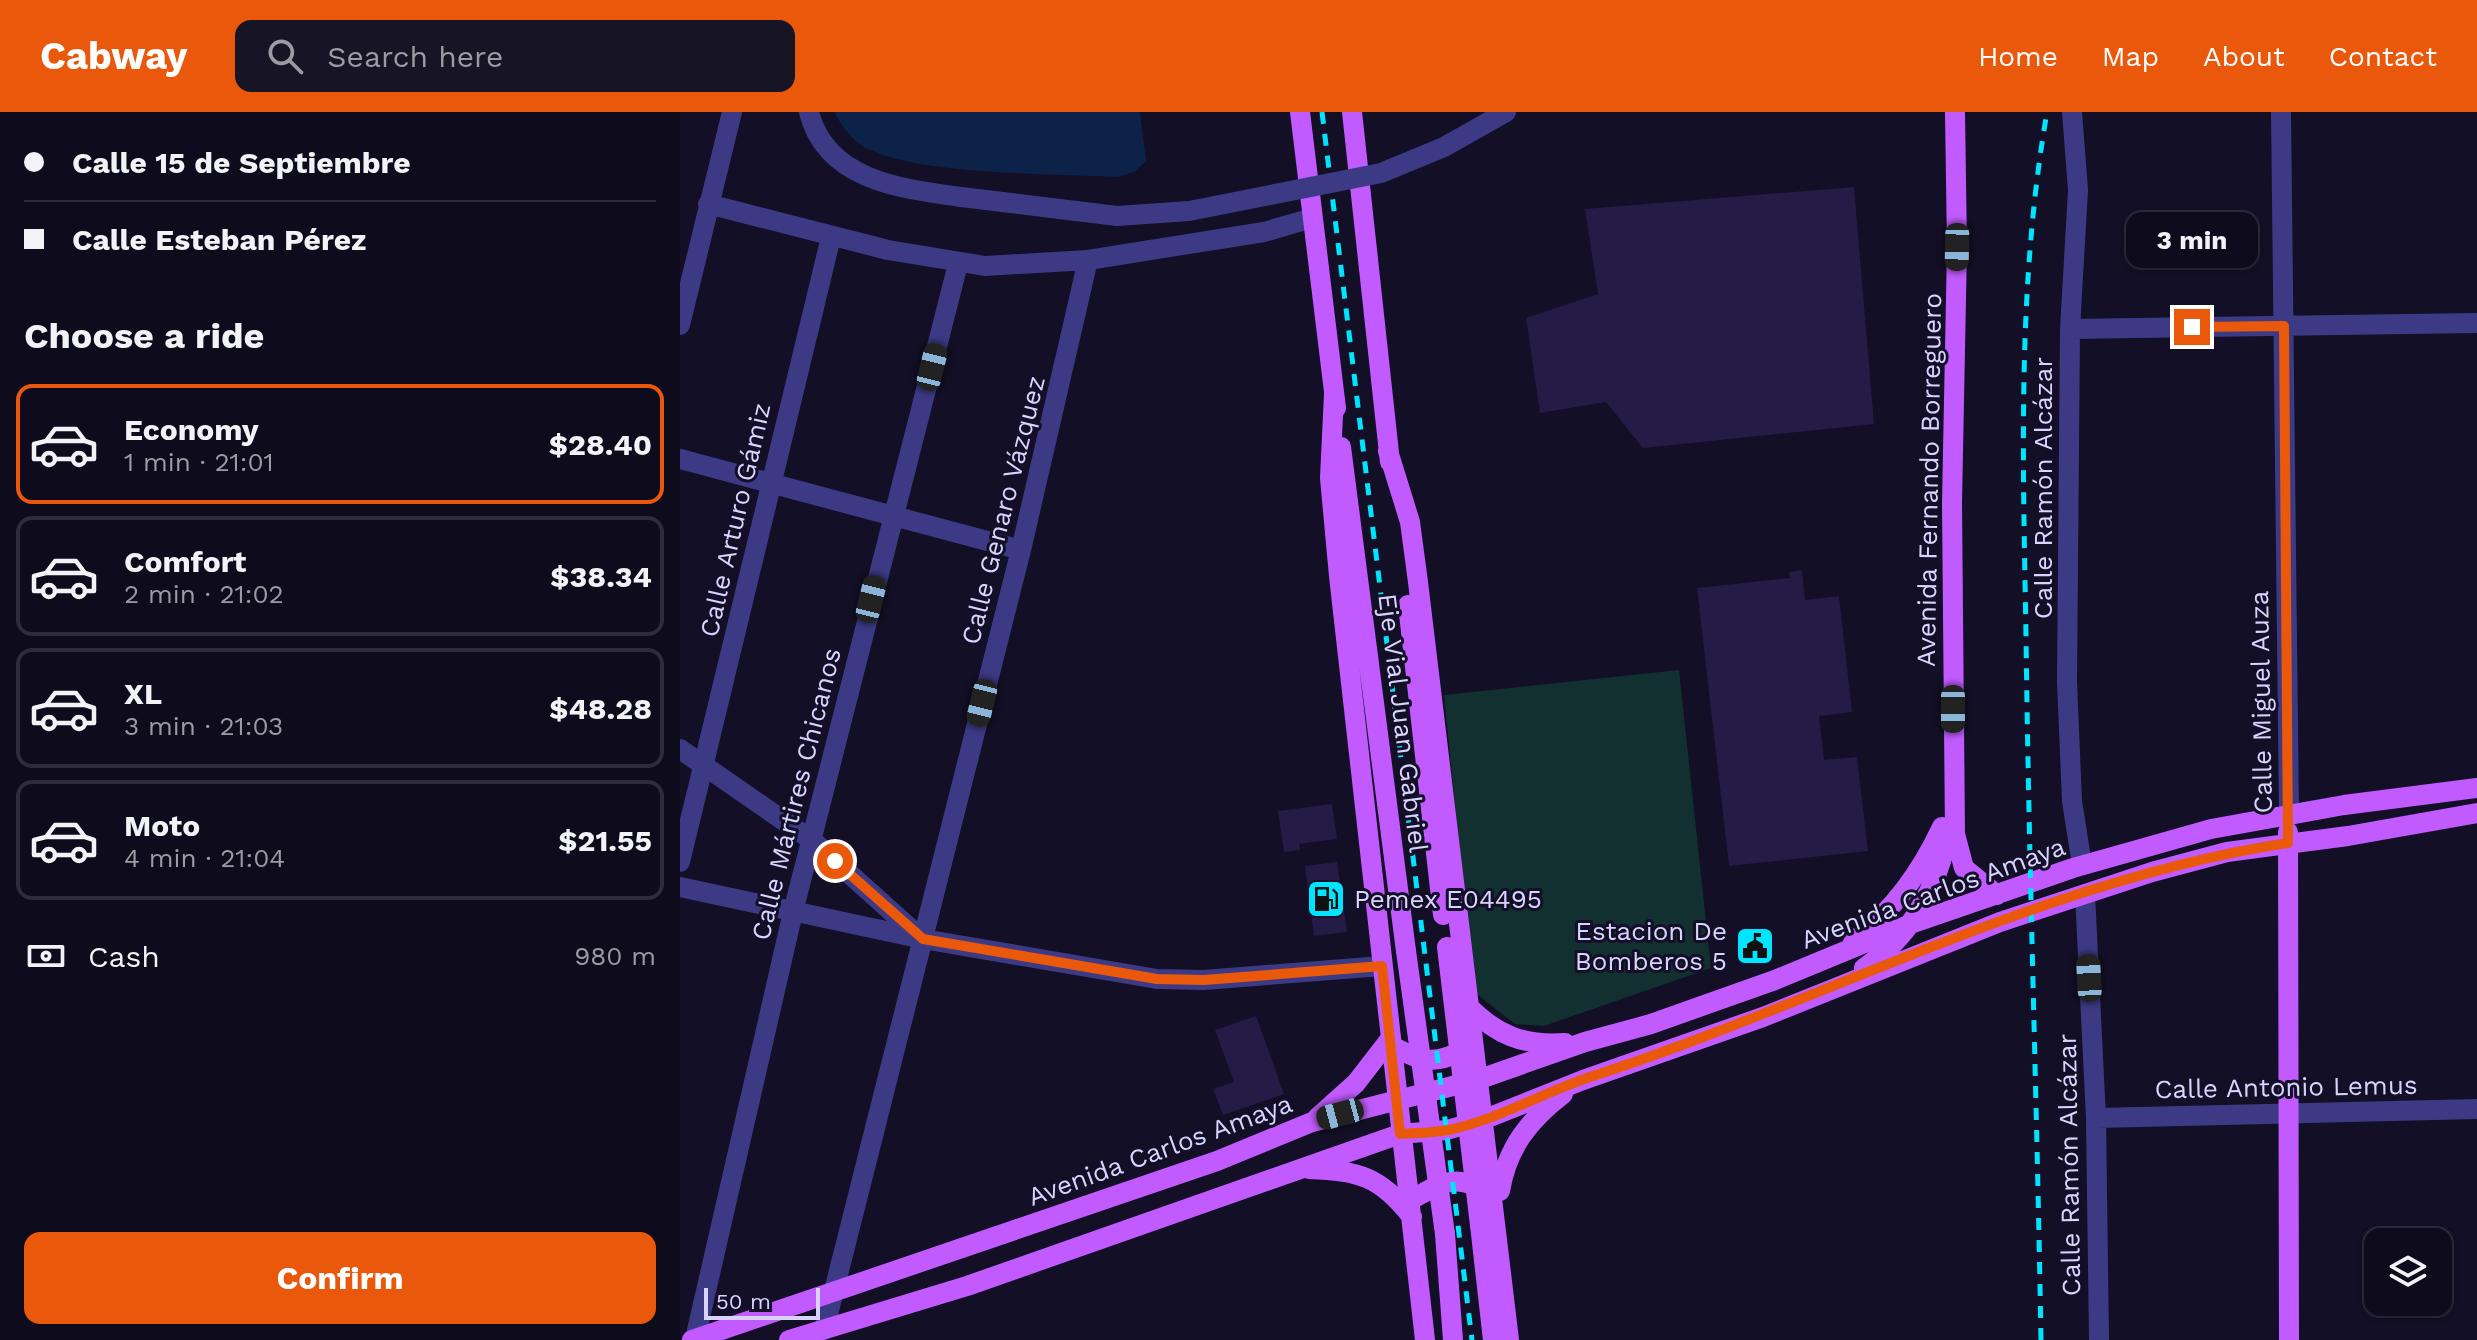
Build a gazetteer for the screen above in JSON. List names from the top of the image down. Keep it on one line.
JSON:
{"streets":{"main road":["Avenida Fernando Borreguero","Calle Miguel Auza","Eje Vial Juan Gabriel","Avenida Carlos Amaya"],"street":["Calle Ramón Alcázar","Calle Genaro Vázquez","Calle Arturo Gámiz","Calle Mártires Chicanos","Calle Antonio Lemus"]},"crossings":[["Calle Ramón Alcázar","Avenida Carlos Amaya"],["Calle Ramón Alcázar","Calle Antonio Lemus"],["Calle Genaro Vázquez","Avenida Carlos Amaya"],["Calle Miguel Auza","Avenida Carlos Amaya"],["Calle Miguel Auza","Calle Antonio Lemus"],["Calle Mártires Chicanos","Avenida Carlos Amaya"]],"places":{"fuel station":["Pemex E04495"],"public building":["Estacion De Bomberos 5"]},"scale_bar":"50 m","page":{"header":"Cabway","search":"Search here","nav":["Home","Map","About","Contact"],"banner":["Calle 15 de Septiembre","Calle Esteban Pérez"],"bubble":"3 min","heading":"Choose a ride","list":[{"name":"Economy","note":"1 min · 21:01","value":"$28.40"},{"name":"Comfort","note":"2 min · 21:02","value":"$38.34"},{"name":"XL","note":"3 min · 21:03","value":"$48.28"},{"name":"Moto","note":"4 min · 21:04","value":"$21.55"}],"pay":["Cash","980 m"],"buttons":"Confirm","scale":"50 m"}}
